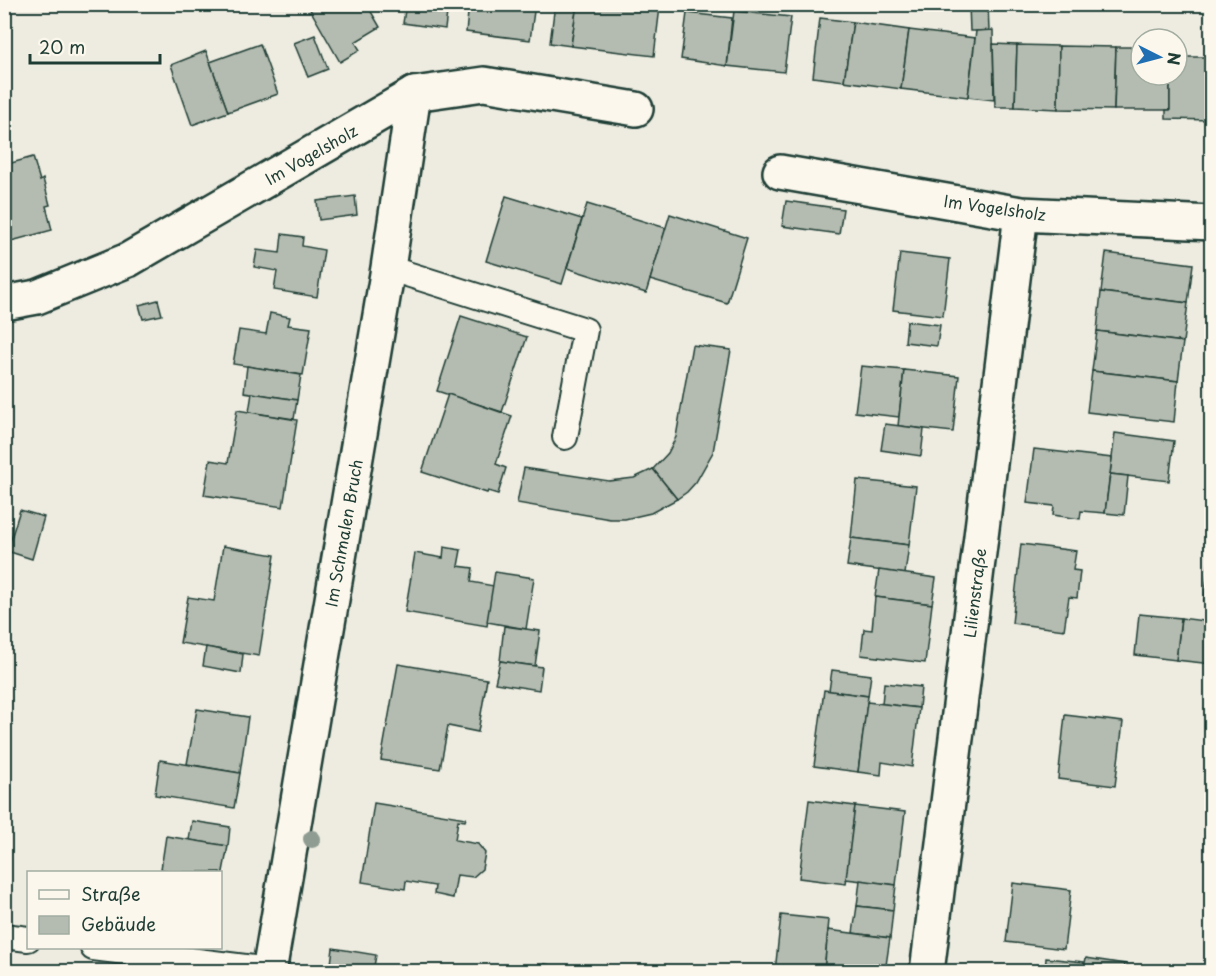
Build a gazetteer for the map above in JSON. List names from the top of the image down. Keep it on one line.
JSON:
{"streets":{"street":["Im Vogelsholz","Im Schmalen Bruch","Lilienstraße"]},"crossings":[["Im Vogelsholz","Im Schmalen Bruch"],["Im Vogelsholz","Lilienstraße"]],"legend":["Straße","Gebäude"],"scale_bar":"20 m","north":"right"}
